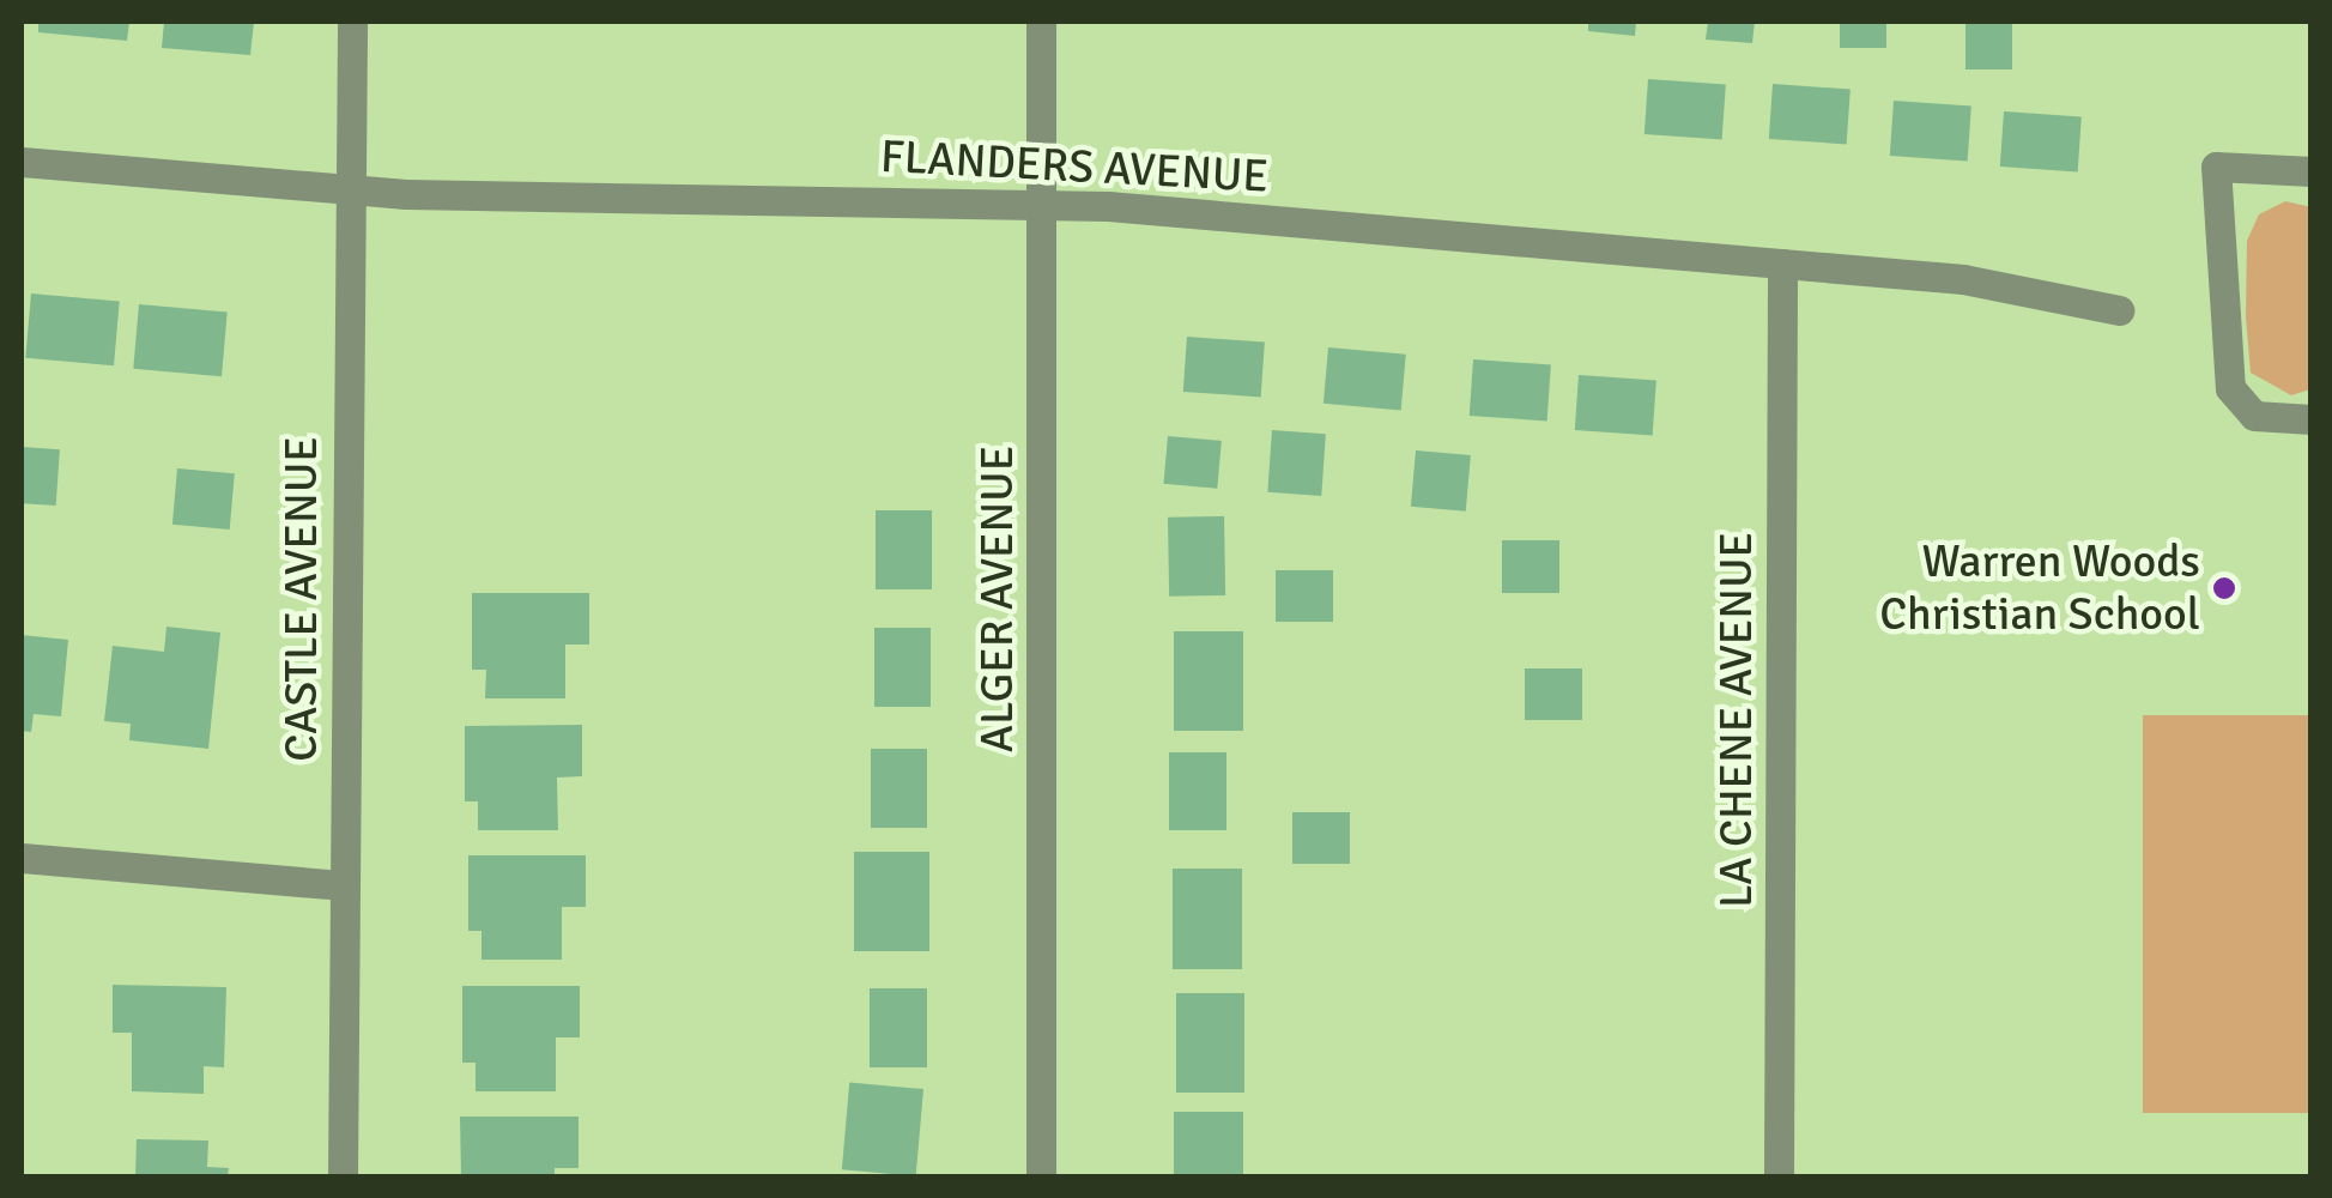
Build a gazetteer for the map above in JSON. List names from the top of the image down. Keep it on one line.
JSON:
{"streets":{"street":["FLANDERS AVENUE","CASTLE AVENUE","ALGER AVENUE","LA CHENE AVENUE"]},"crossings":[["FLANDERS AVENUE","CASTLE AVENUE"],["FLANDERS AVENUE","ALGER AVENUE"],["FLANDERS AVENUE","LA CHENE AVENUE"]],"places":["Warren Woods Christian School"]}
